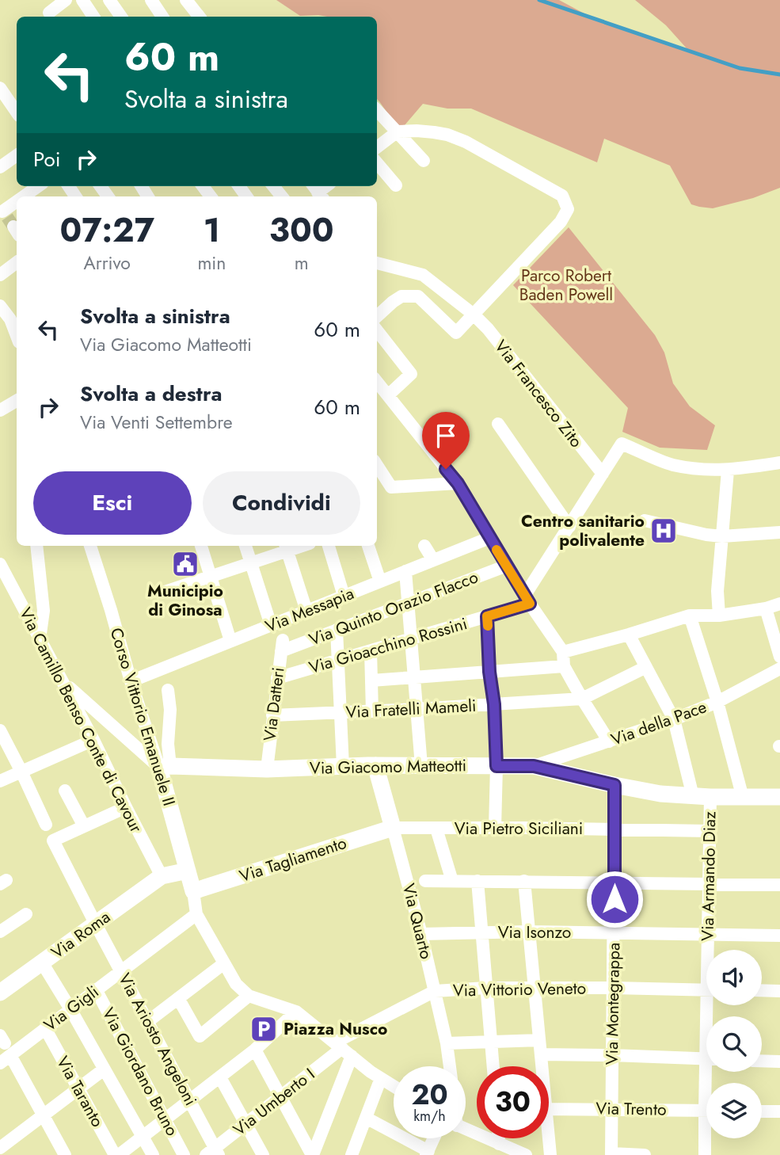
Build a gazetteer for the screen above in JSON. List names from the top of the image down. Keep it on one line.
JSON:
{"streets":{"street":["Via Francesco Zito","Via Quinto Orazio Flacco","Via Messapia","Via Gioacchino Rossini","Via Datteri","Via Fratelli Mameli","Corso Vittorio Emanuele II","Via Camillo Benso Conte di Cavour","Via della Pace","Via Giacomo Matteotti","Via Pietro Siciliani","Via Tagliamento","Via Armando Diaz","Via Quarto","Via Isonzo","Via Roma","Via Vittorio Veneto","Via Montegrappa","Via Gigli","Via Ariosto Angeloni","Via Giordano Bruno","Via Taranto","Via Umberto I","Via Trento"]},"crossings":[["Via Quinto Orazio Flacco","Via Datteri"],["Via Messapia","Corso Vittorio Emanuele II"],["Via Gioacchino Rossini","Via Datteri"],["Via Datteri","Via Fratelli Mameli"],["Via Datteri","Via Giacomo Matteotti"],["Corso Vittorio Emanuele II","Via Giacomo Matteotti"],["Corso Vittorio Emanuele II","Via Tagliamento"],["Via Camillo Benso Conte di Cavour","Via Roma"],["Via della Pace","Via Giacomo Matteotti"],["Via della Pace","Via Armando Diaz"],["Via Giacomo Matteotti","Via Armando Diaz"],["Via Giacomo Matteotti","Via Quarto"],["Via Giacomo Matteotti","Via Montegrappa"],["Via Pietro Siciliani","Via Tagliamento"],["Via Pietro Siciliani","Via Armando Diaz"],["Via Pietro Siciliani","Via Quarto"],["Via Pietro Siciliani","Via Montegrappa"],["Via Tagliamento","Via Quarto"],["Via Armando Diaz","Via Isonzo"],["Via Quarto","Via Isonzo"],["Via Quarto","Via Vittorio Veneto"],["Via Isonzo","Via Montegrappa"],["Via Roma","Via Ariosto Angeloni"],["Via Vittorio Veneto","Via Montegrappa"],["Via Vittorio Veneto","Via Umberto I"],["Via Montegrappa","Via Trento"],["Via Gigli","Via Ariosto Angeloni"],["Via Gigli","Via Giordano Bruno"],["Via Gigli","Via Taranto"],["Via Ariosto Angeloni","Via Umberto I"]],"parks":["Parco Robert Baden Powell"],"places":{"hospital":["Centro sanitario polivalente"],"public building":["Municipio di Ginosa"],"parking":["Piazza Nusco"]},"page":{"turn":["60 m","Svolta a sinistra"],"then":"Poi","eta":["07:27","Arrivo","1","min","300","m"],"list":[{"name":"Svolta a sinistra","note":"Via Giacomo Matteotti","value":"60 m"},{"name":"Svolta a destra","note":"Via Venti Settembre","value":"60 m"}],"buttons":["Esci","Condividi"],"speed":"20 km/h","limit":"30"}}
